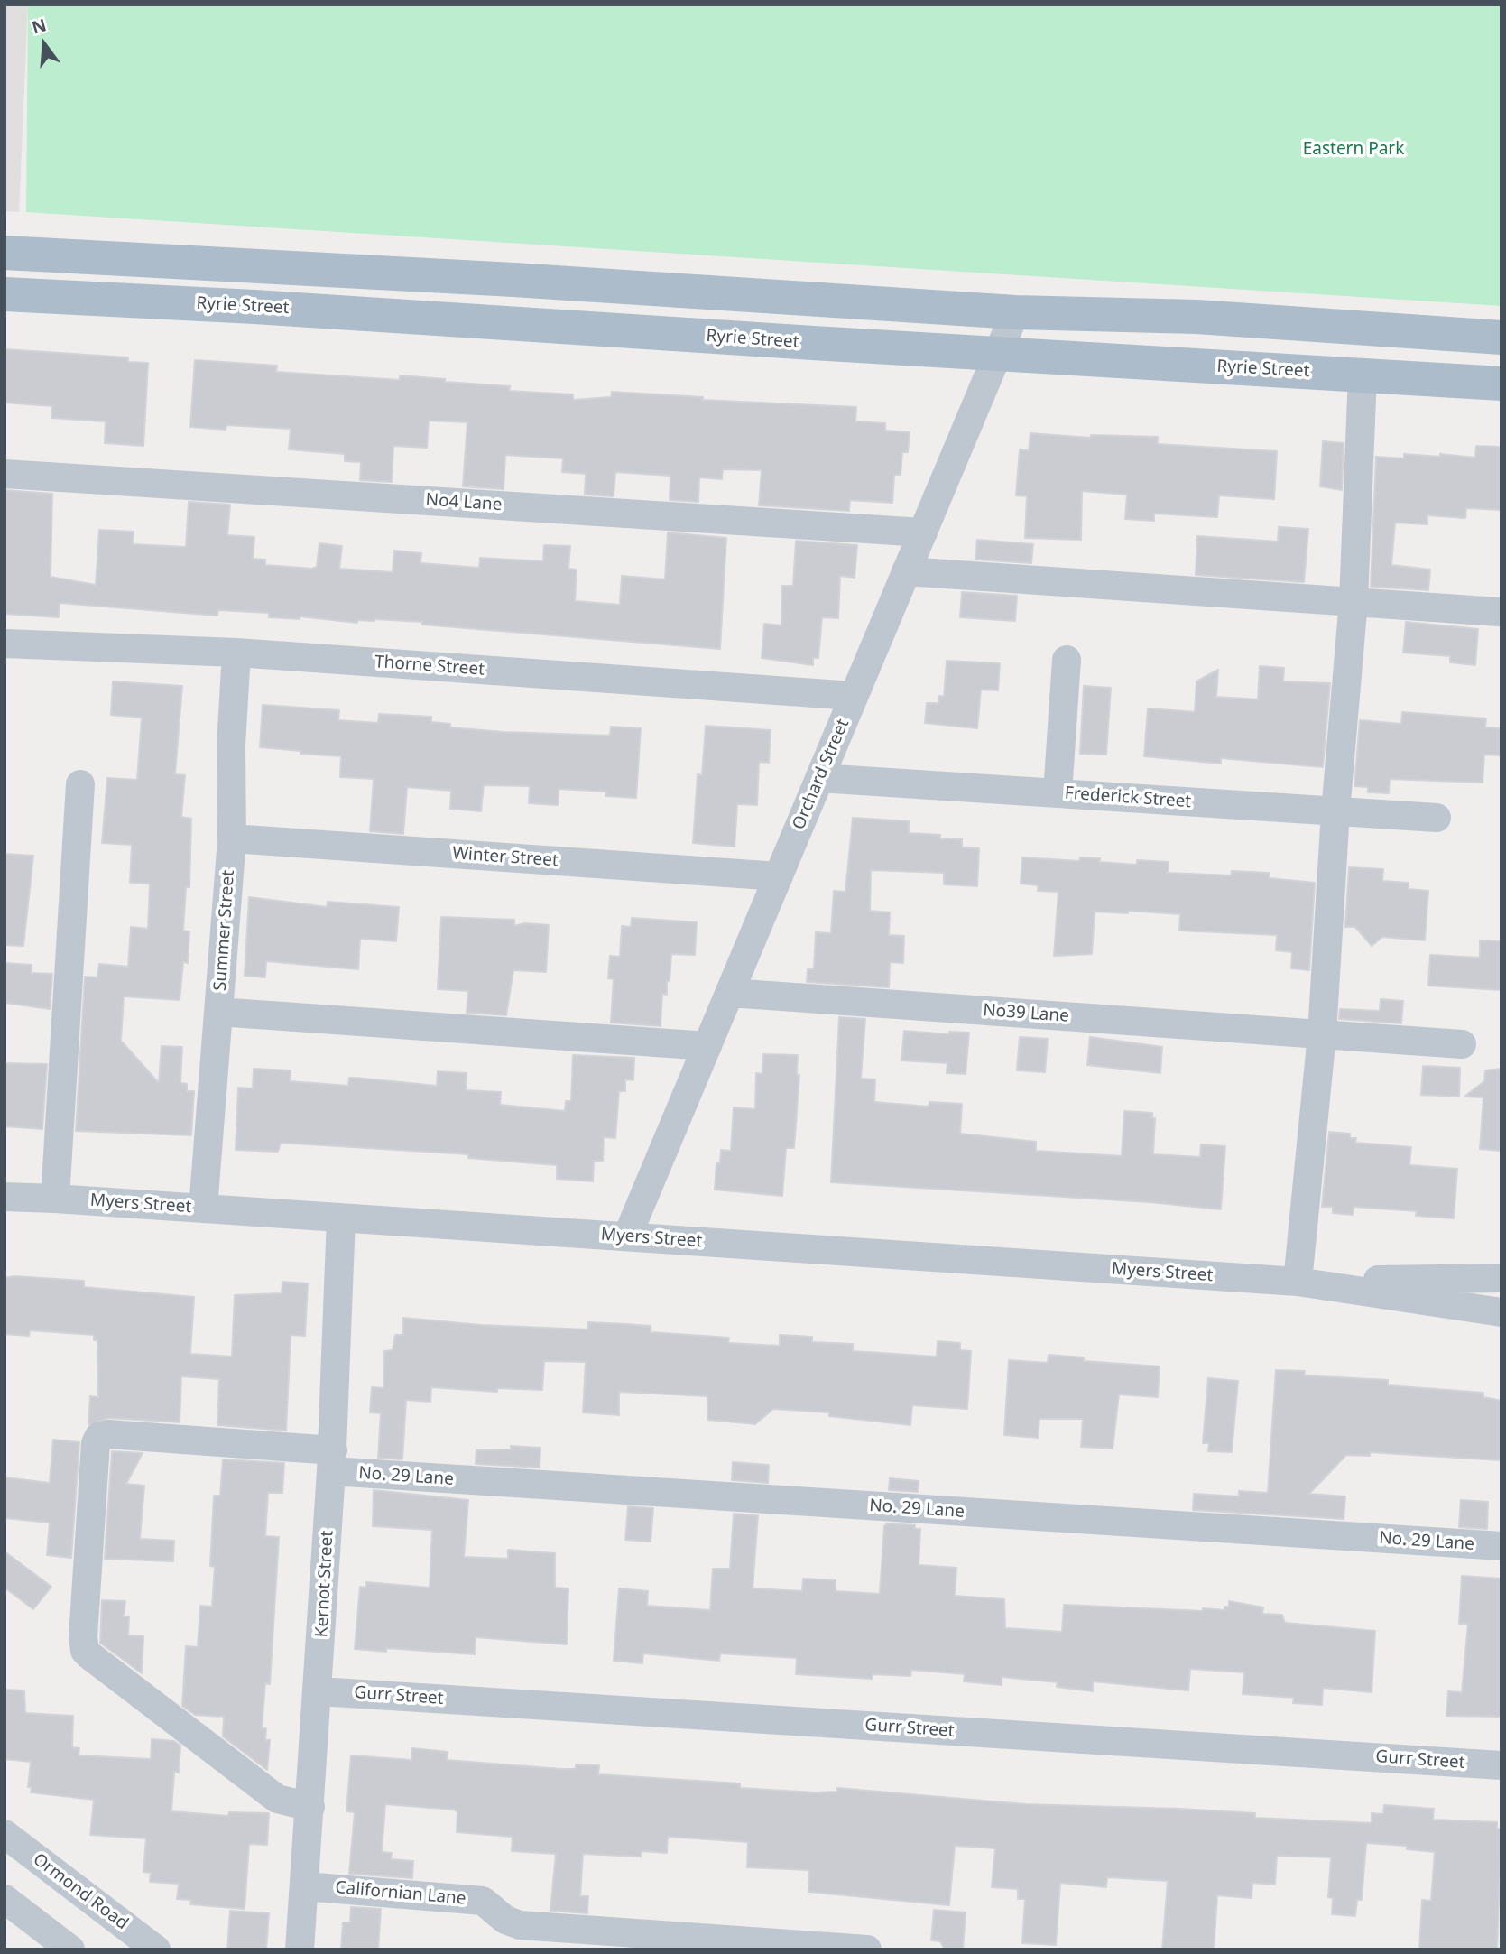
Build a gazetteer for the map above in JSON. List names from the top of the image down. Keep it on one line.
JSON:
{"streets":{"main road":["Ryrie Street"],"street":["No4 Lane","Thorne Street","Orchard Street","Frederick Street","Winter Street","Summer Street","No39 Lane","Myers Street","No. 29 Lane","Kernot Street","Gurr Street","Ormond Road","Californian Lane"]},"crossings":[["Ryrie Street","Orchard Street"],["No4 Lane","Orchard Street"],["Thorne Street","Orchard Street"],["Thorne Street","Summer Street"],["Orchard Street","Frederick Street"],["Orchard Street","Winter Street"],["Orchard Street","No39 Lane"],["Orchard Street","Myers Street"],["Winter Street","Summer Street"],["Summer Street","Myers Street"],["Myers Street","Kernot Street"],["No. 29 Lane","Kernot Street"],["Kernot Street","Gurr Street"],["Kernot Street","Californian Lane"]],"parks":["Eastern Park"],"north":"top"}
